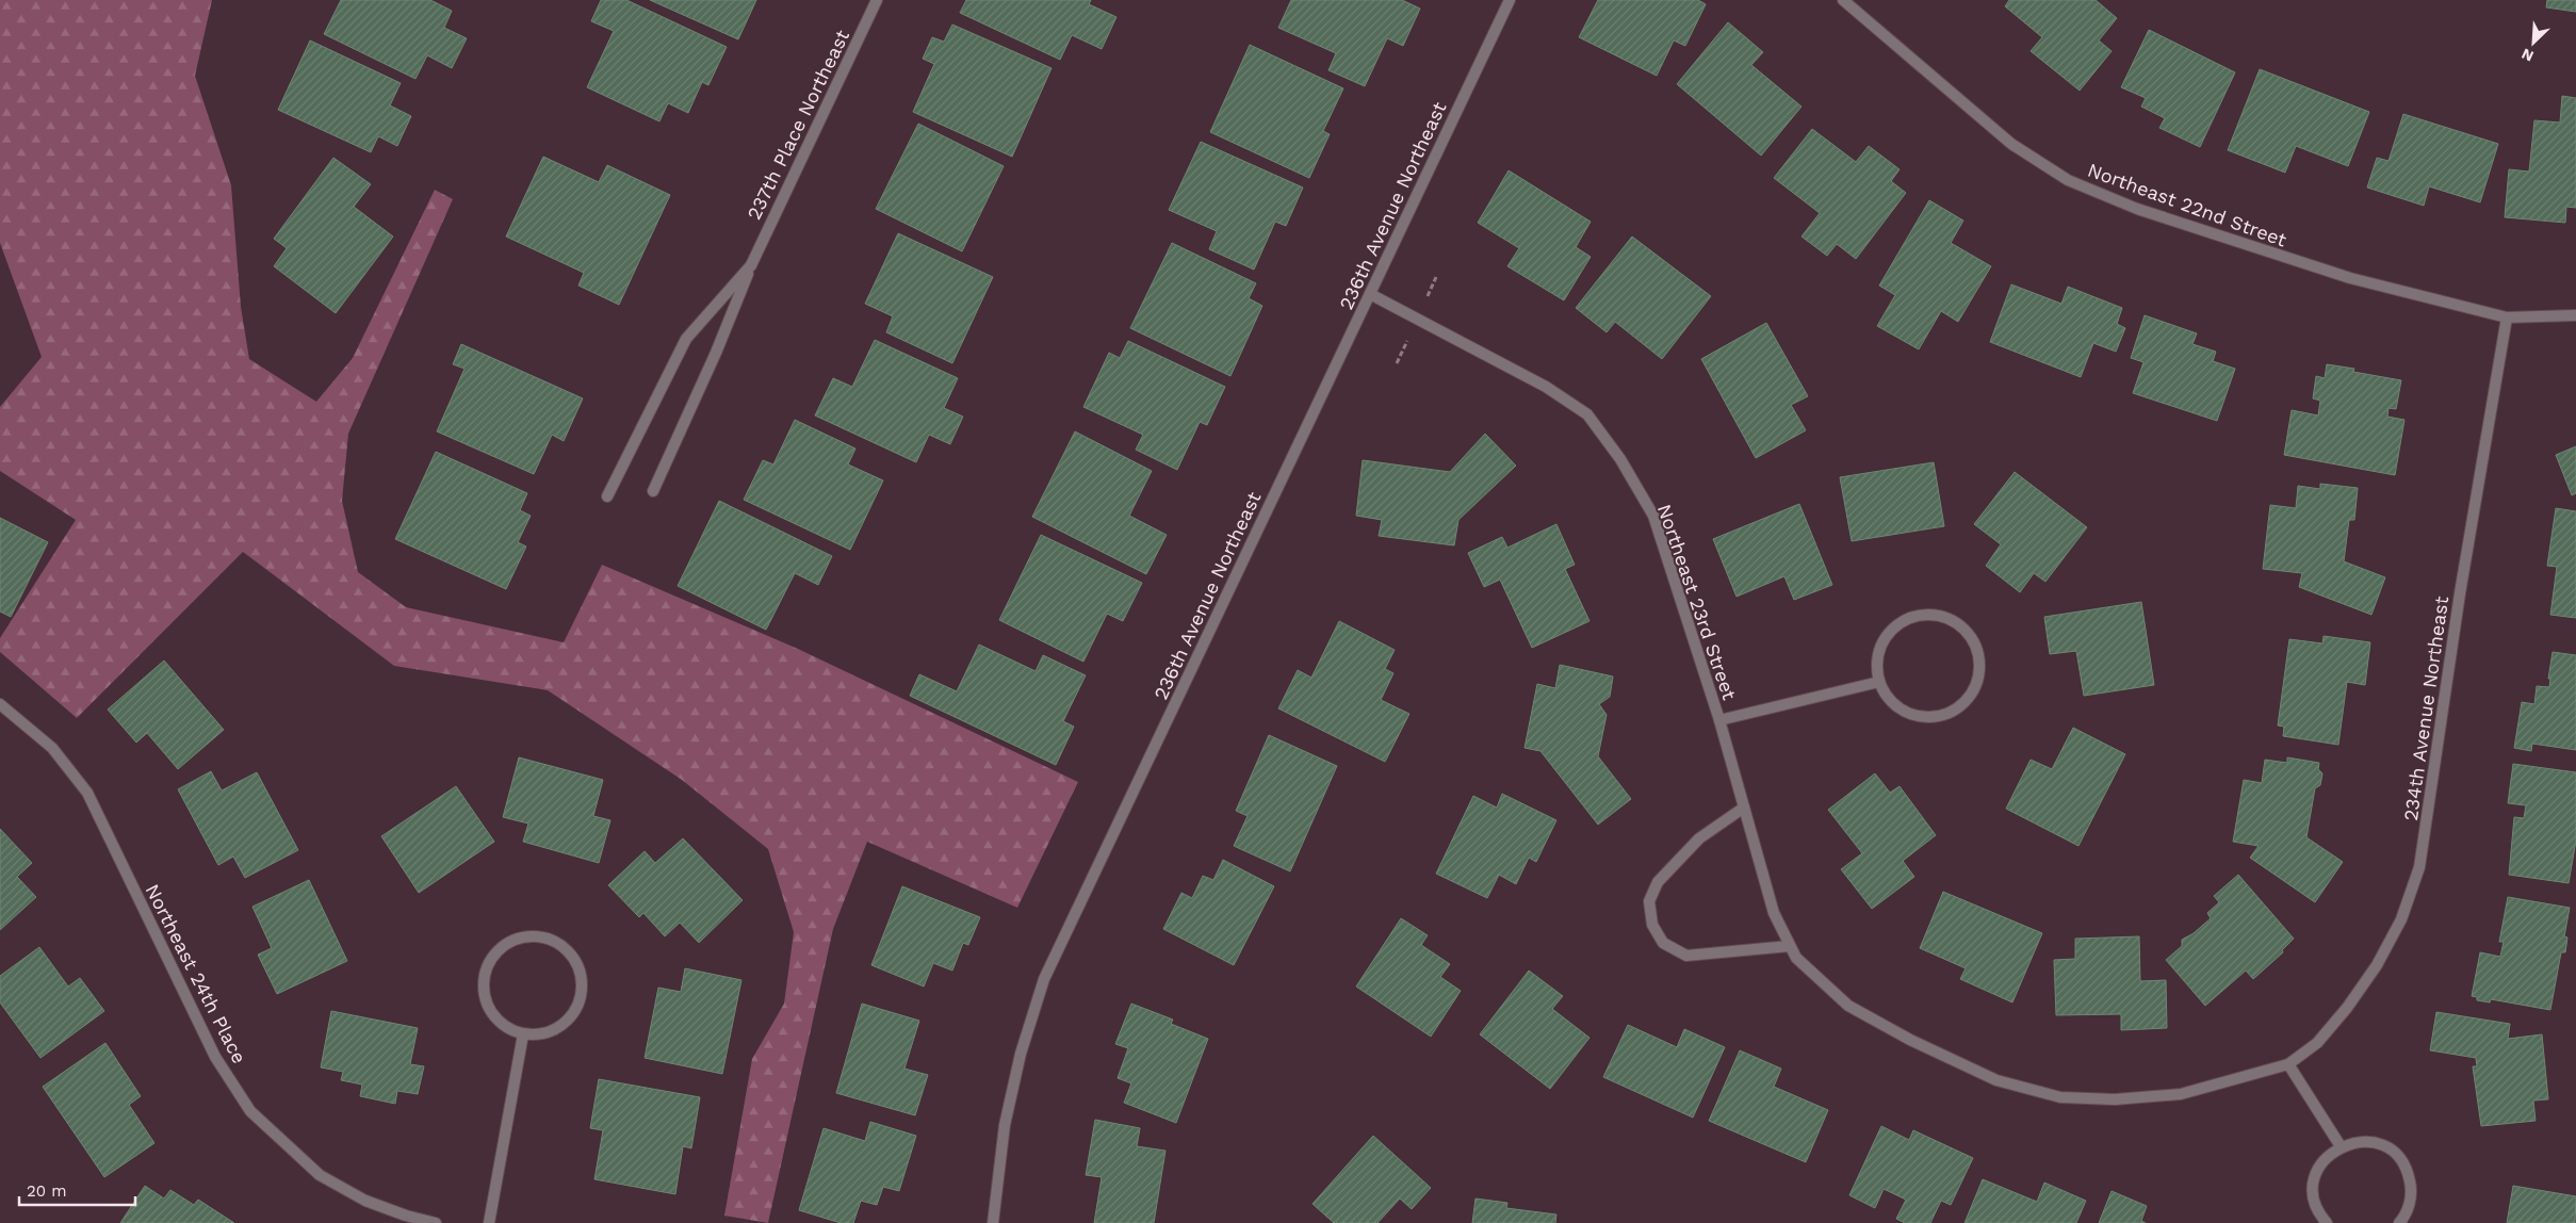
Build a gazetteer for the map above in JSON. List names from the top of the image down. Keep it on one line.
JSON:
{"streets":{"street":["237th Place Northeast","Northeast 22nd Street","236th Avenue Northeast","Northeast 23rd Street","234th Avenue Northeast","Northeast 24th Place"]},"crossings":[["Northeast 22nd Street","234th Avenue Northeast"],["236th Avenue Northeast","Northeast 23rd Street"],["Northeast 23rd Street","234th Avenue Northeast"]],"scale_bar":"20 m","north":"bottom left"}
